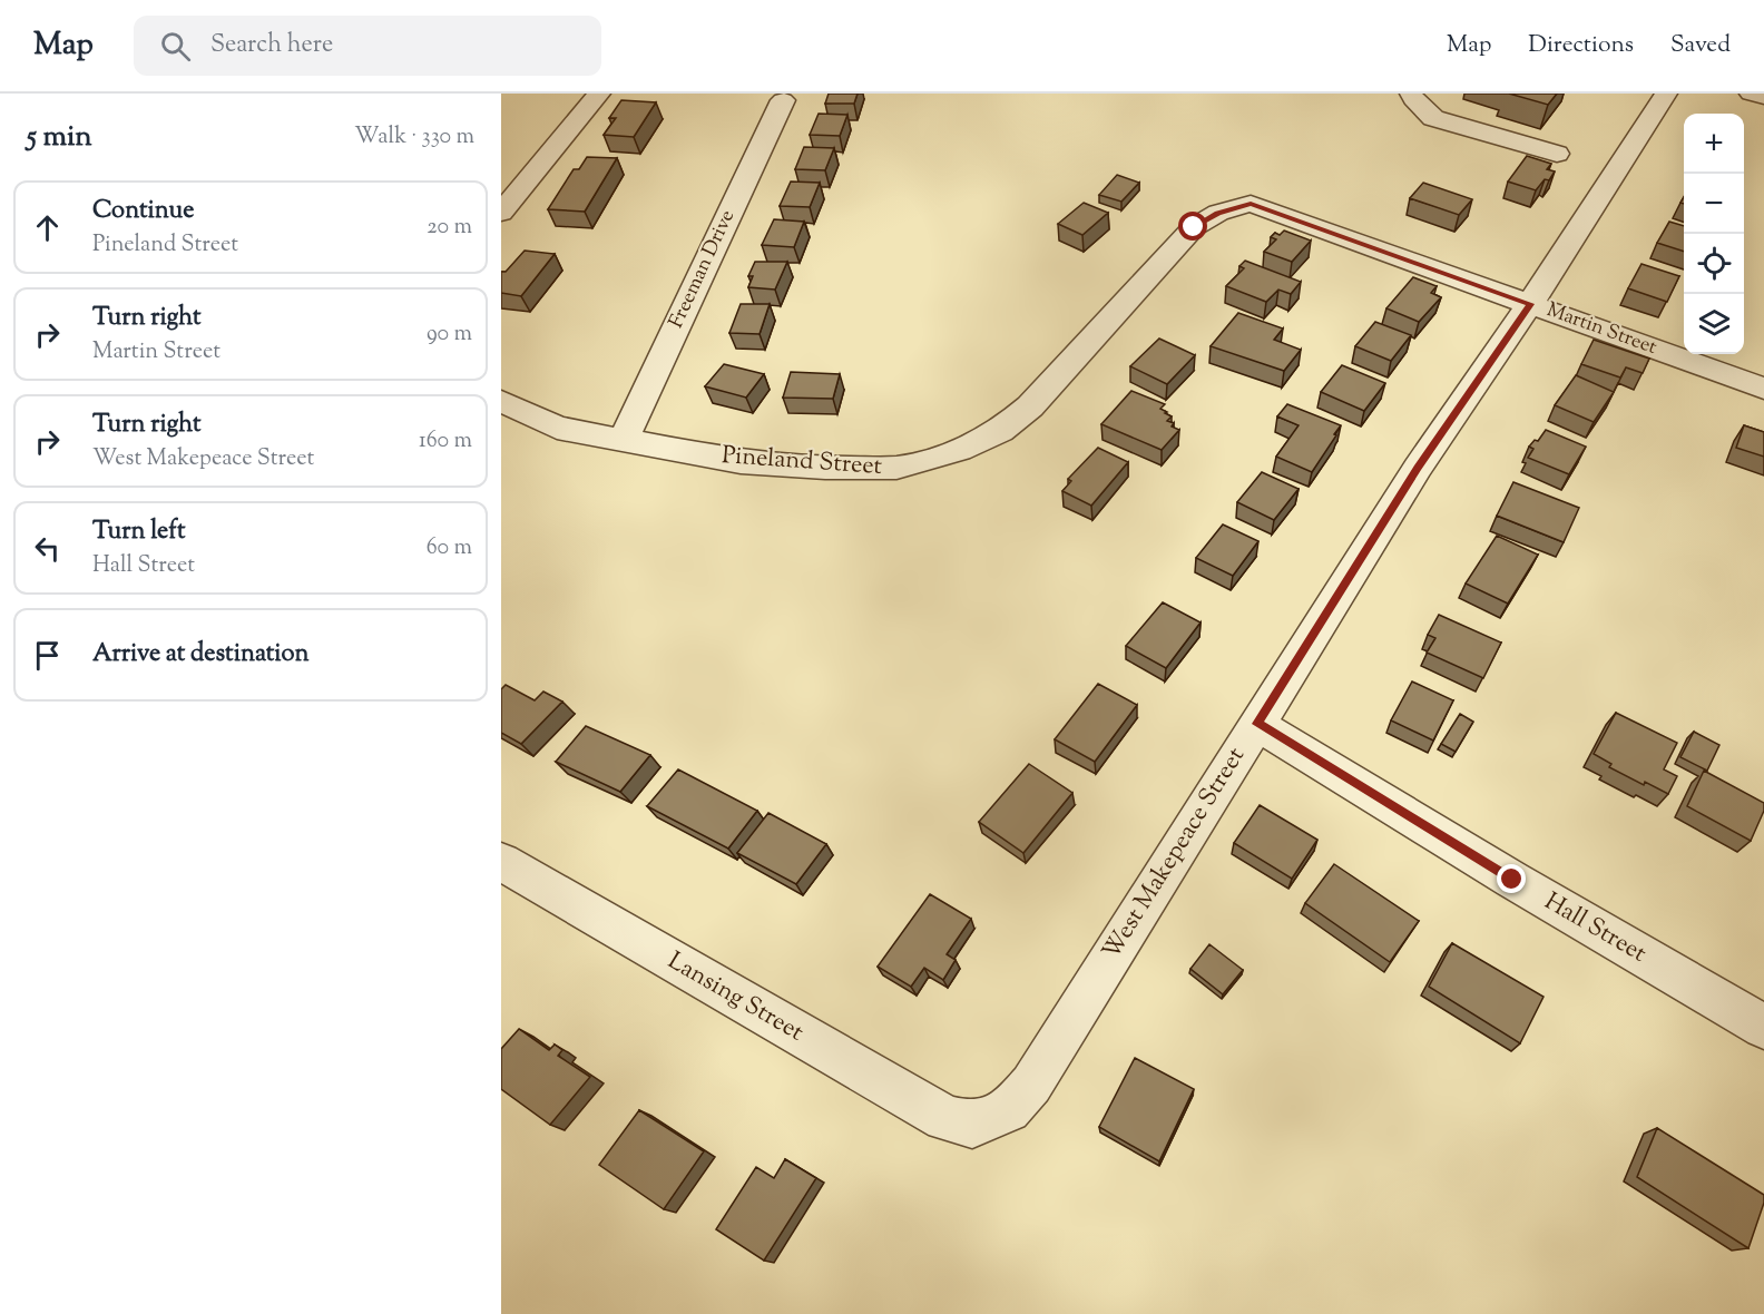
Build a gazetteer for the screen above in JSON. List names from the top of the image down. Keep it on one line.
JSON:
{"streets":{"street":["Freeman Drive","Martin Street","Pineland Street","West Makepeace Street","Hall Street","Lansing Street"]},"crossings":[["Freeman Drive","Pineland Street"],["Martin Street","Pineland Street"],["Martin Street","West Makepeace Street"],["West Makepeace Street","Hall Street"],["West Makepeace Street","Lansing Street"]],"page":{"header":"Map","search":"Search here","nav":["Map","Directions","Saved"],"heading":["5 min","Walk · 330 m"],"map_buttons":["+","−"],"list":[["Continue","Pineland Street","20 m"],["Turn right","Martin Street","90 m"],["Turn right","West Makepeace Street","160 m"],["Turn left","Hall Street","60 m"],"Arrive at destination"]}}
